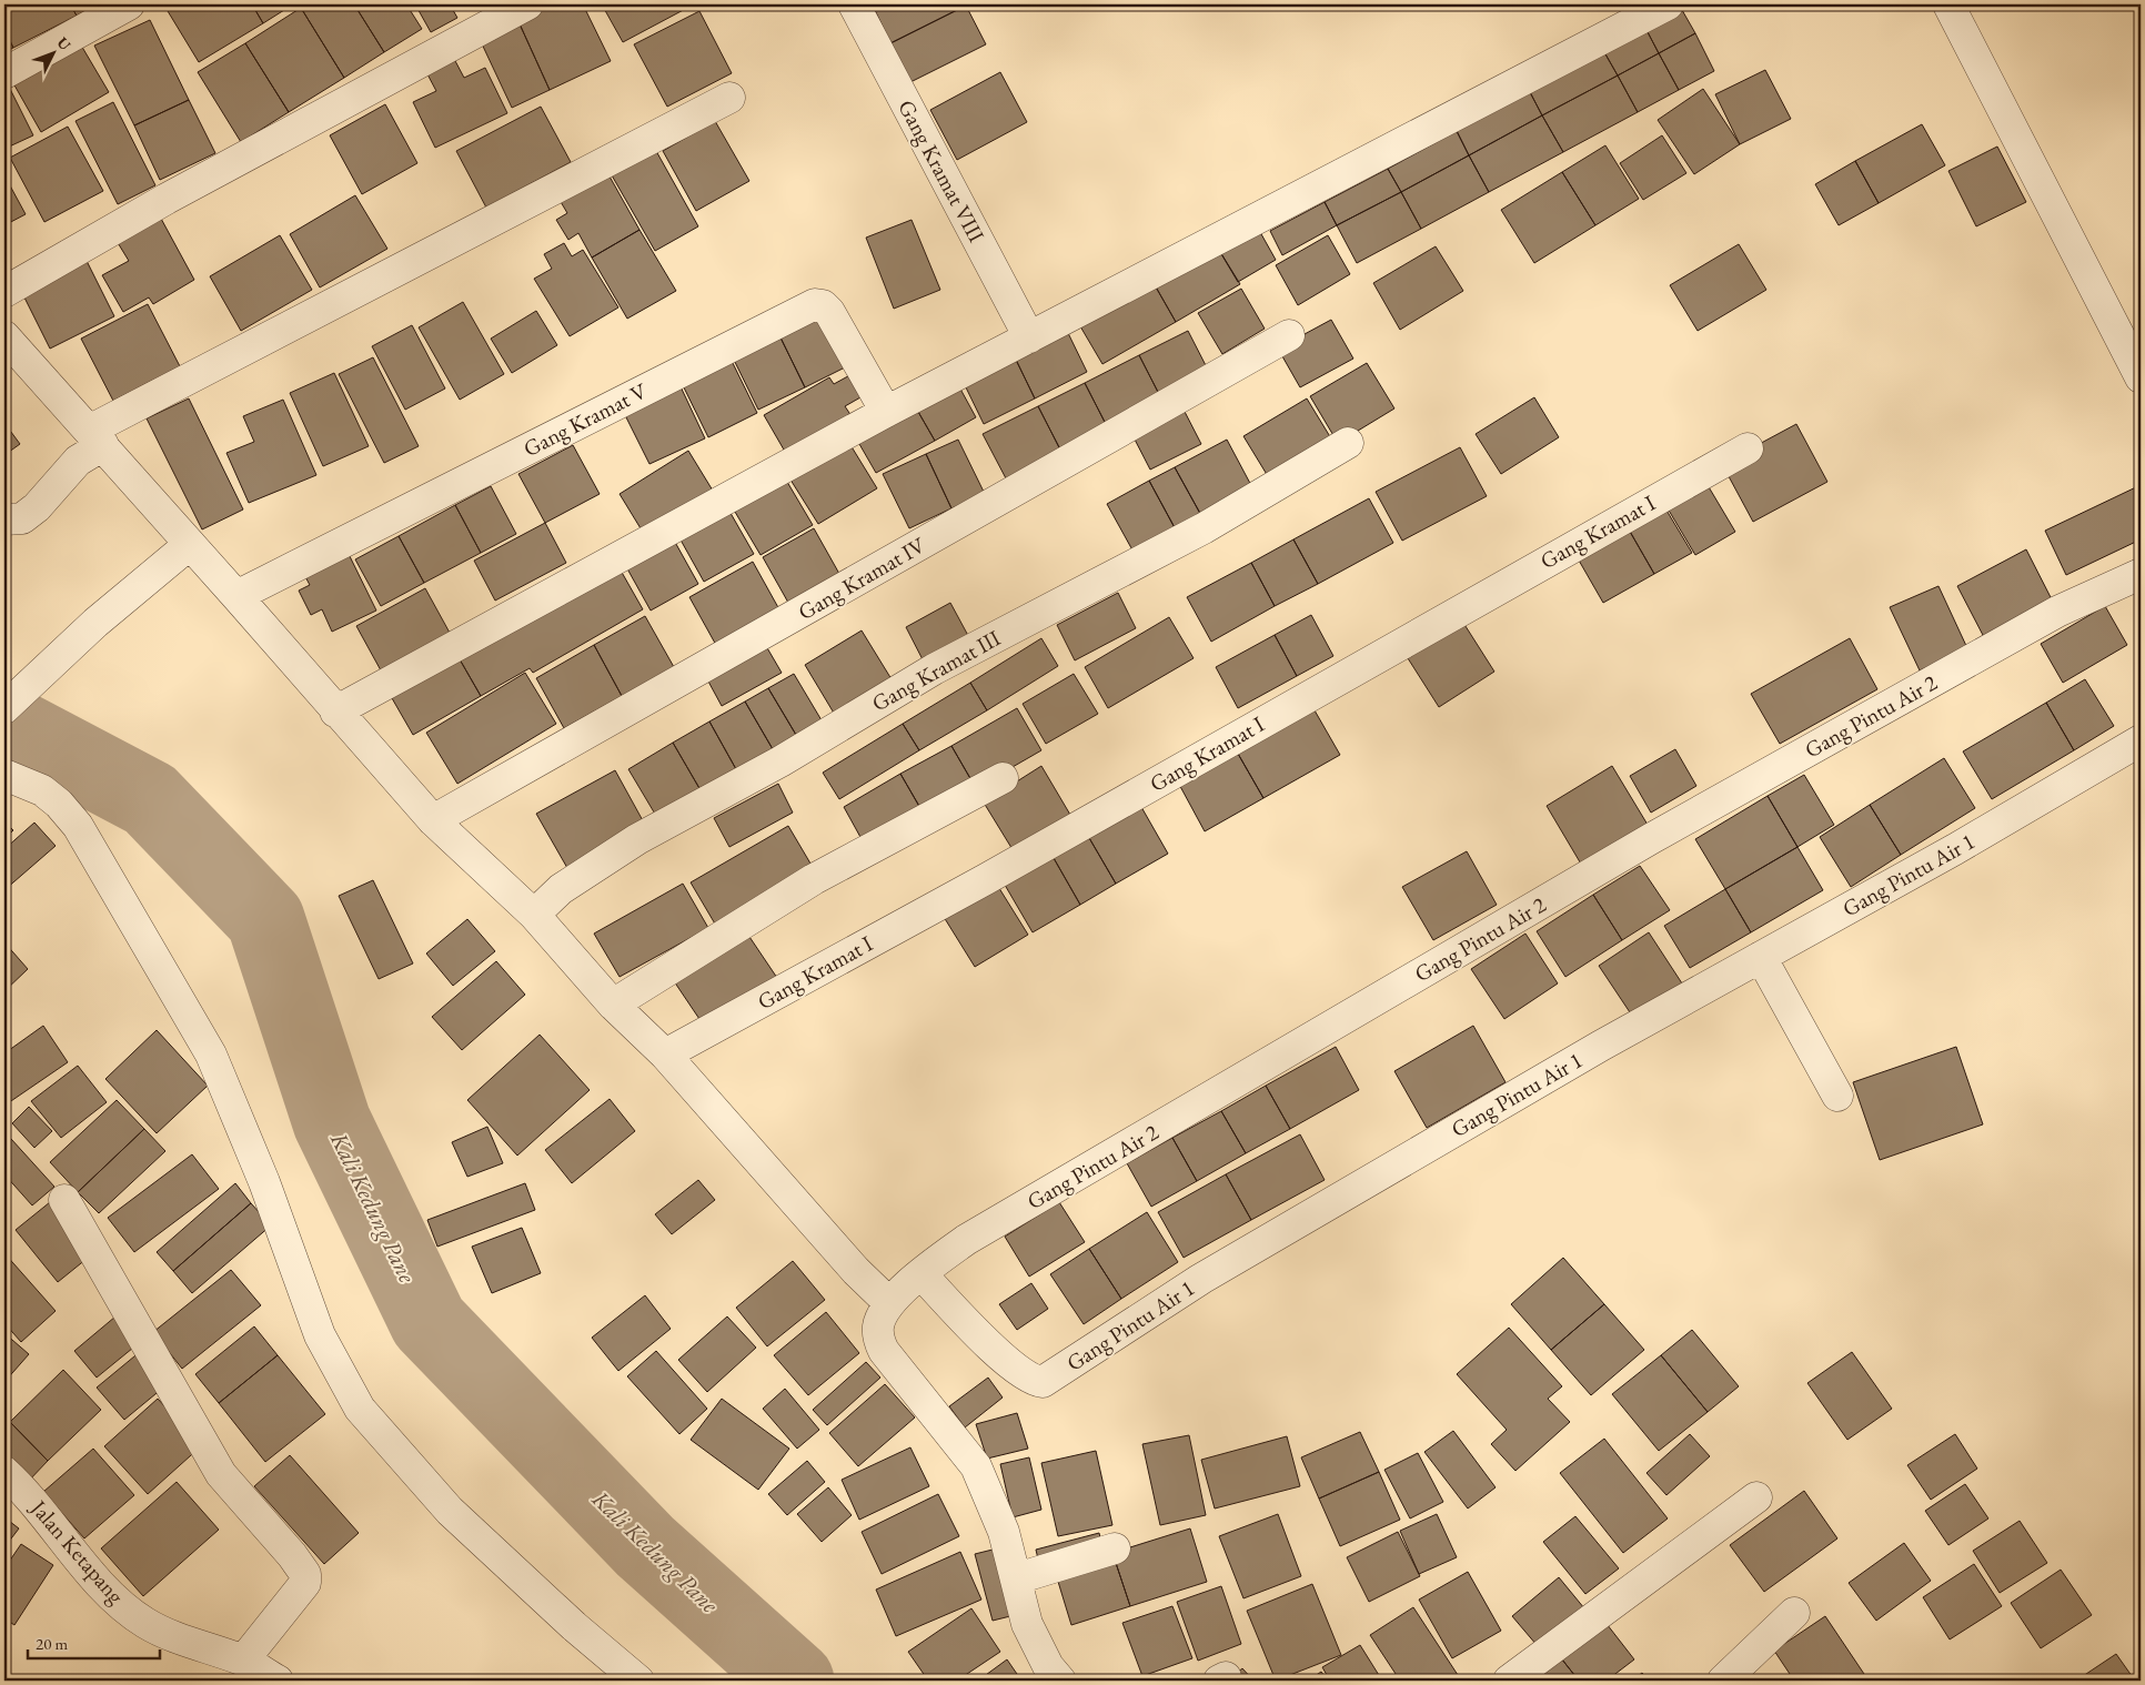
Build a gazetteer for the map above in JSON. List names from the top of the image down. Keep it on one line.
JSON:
{"streets":{"street":["Gang Kramat VIII","Gang Kramat V","Gang Kramat I","Gang Kramat IV","Gang Kramat III","Gang Pintu Air 2","Gang Pintu Air 1","Jalan Ketapang"]},"crossings":[["Gang Pintu Air 2","Gang Pintu Air 1"]],"water":["Kali Kedung Pane"],"scale_bar":"20 m","north":"top right"}
